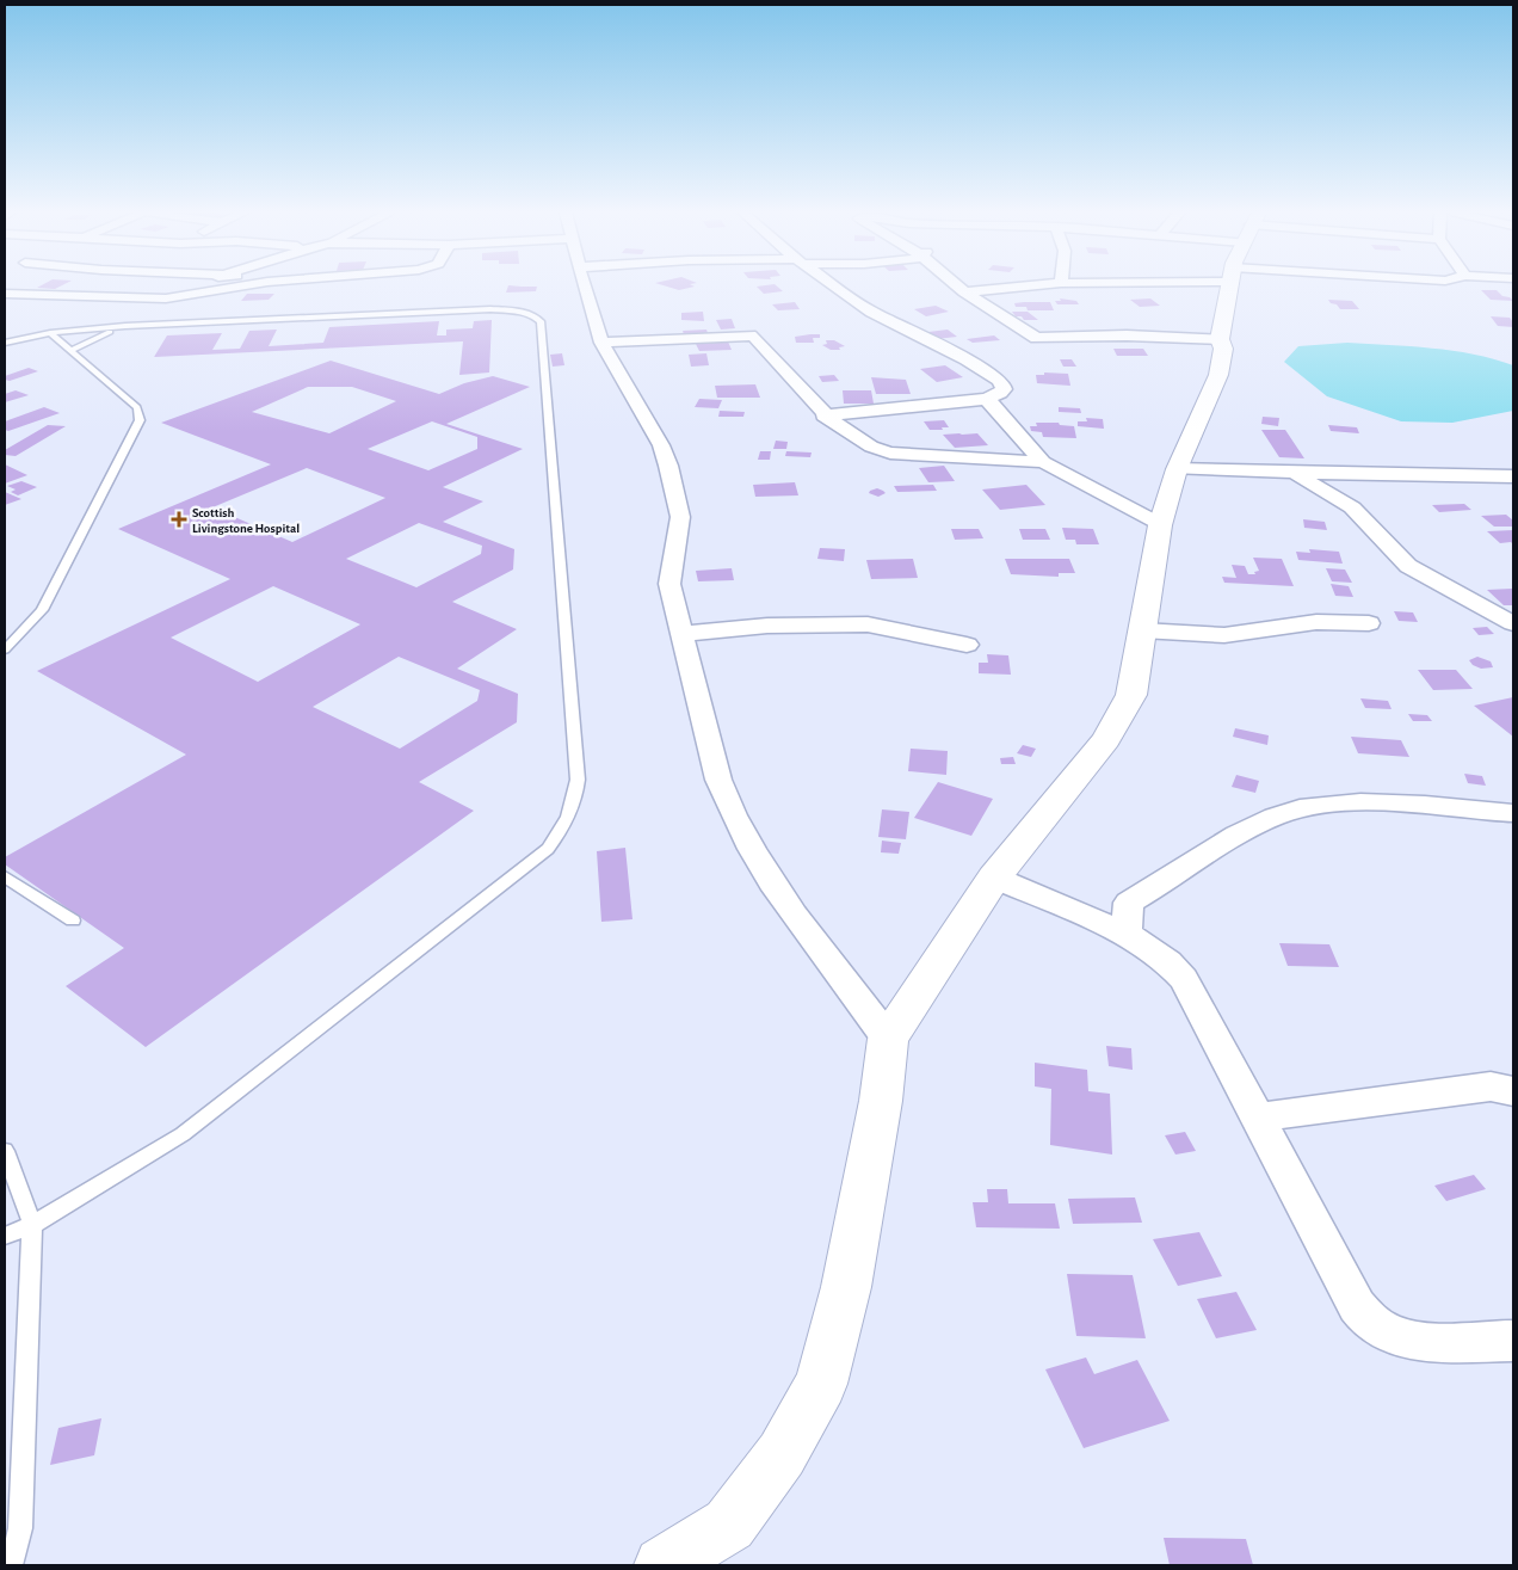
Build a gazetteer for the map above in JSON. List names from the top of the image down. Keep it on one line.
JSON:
{"places":{"health":["Scottish Livingstone Hospital"]}}
